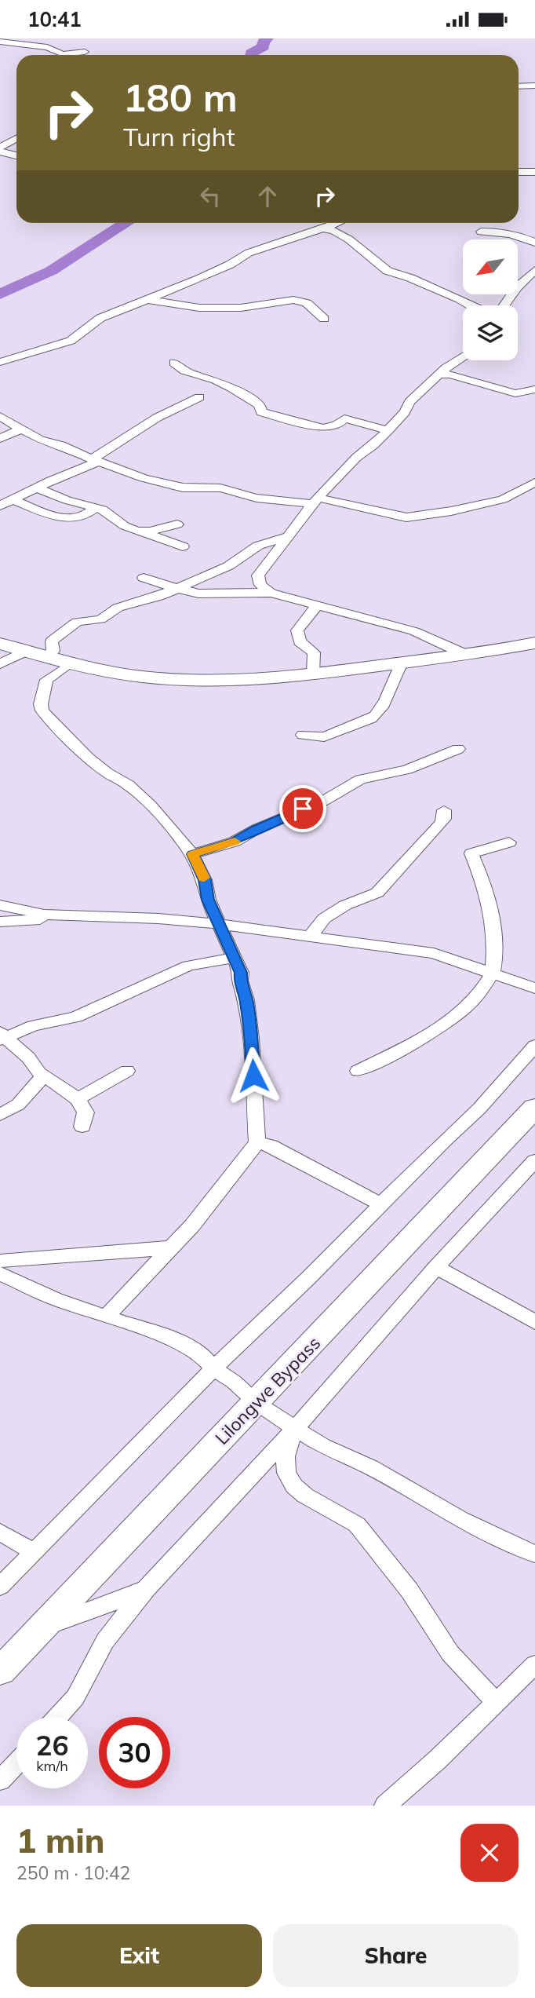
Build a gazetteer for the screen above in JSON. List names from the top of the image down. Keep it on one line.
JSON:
{"streets":{"main road":["Lilongwe Bypass"]},"north":"bottom left","page":{"status":"10:41","turn":["180 m","Turn right"],"speed":"26 km/h","limit":"30","heading":["1 min","250 m · 10:42"],"buttons":["Exit","Share"]}}
